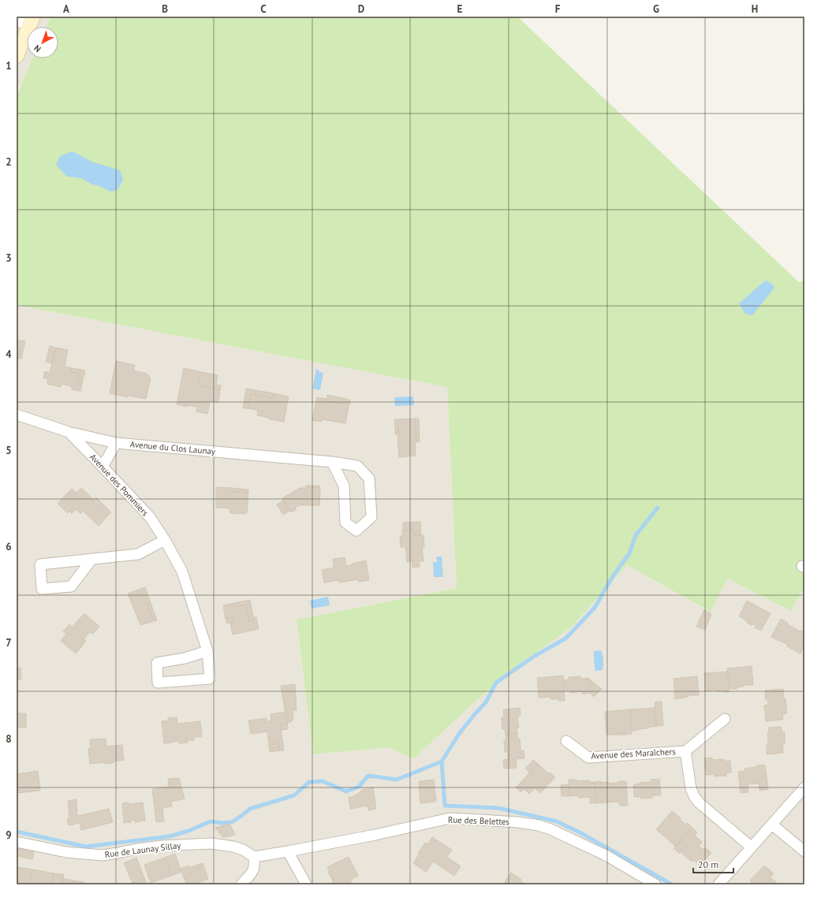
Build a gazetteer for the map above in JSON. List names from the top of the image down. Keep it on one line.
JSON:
{"streets":{"street":["Avenue du Clos Launay","Avenue des Pommiers","Avenue des Maraîchers","Rue des Belettes","Rue de Launay Sillay"]},"crossings":[["Avenue du Clos Launay","Avenue des Pommiers"],["Rue des Belettes","Rue de Launay Sillay"]],"scale_bar":"20 m","north":"bottom left","grid":{"columns":["A","B","C","D","E","F","G","H"],"rows":["1","2","3","4","5","6","7","8","9"]}}
